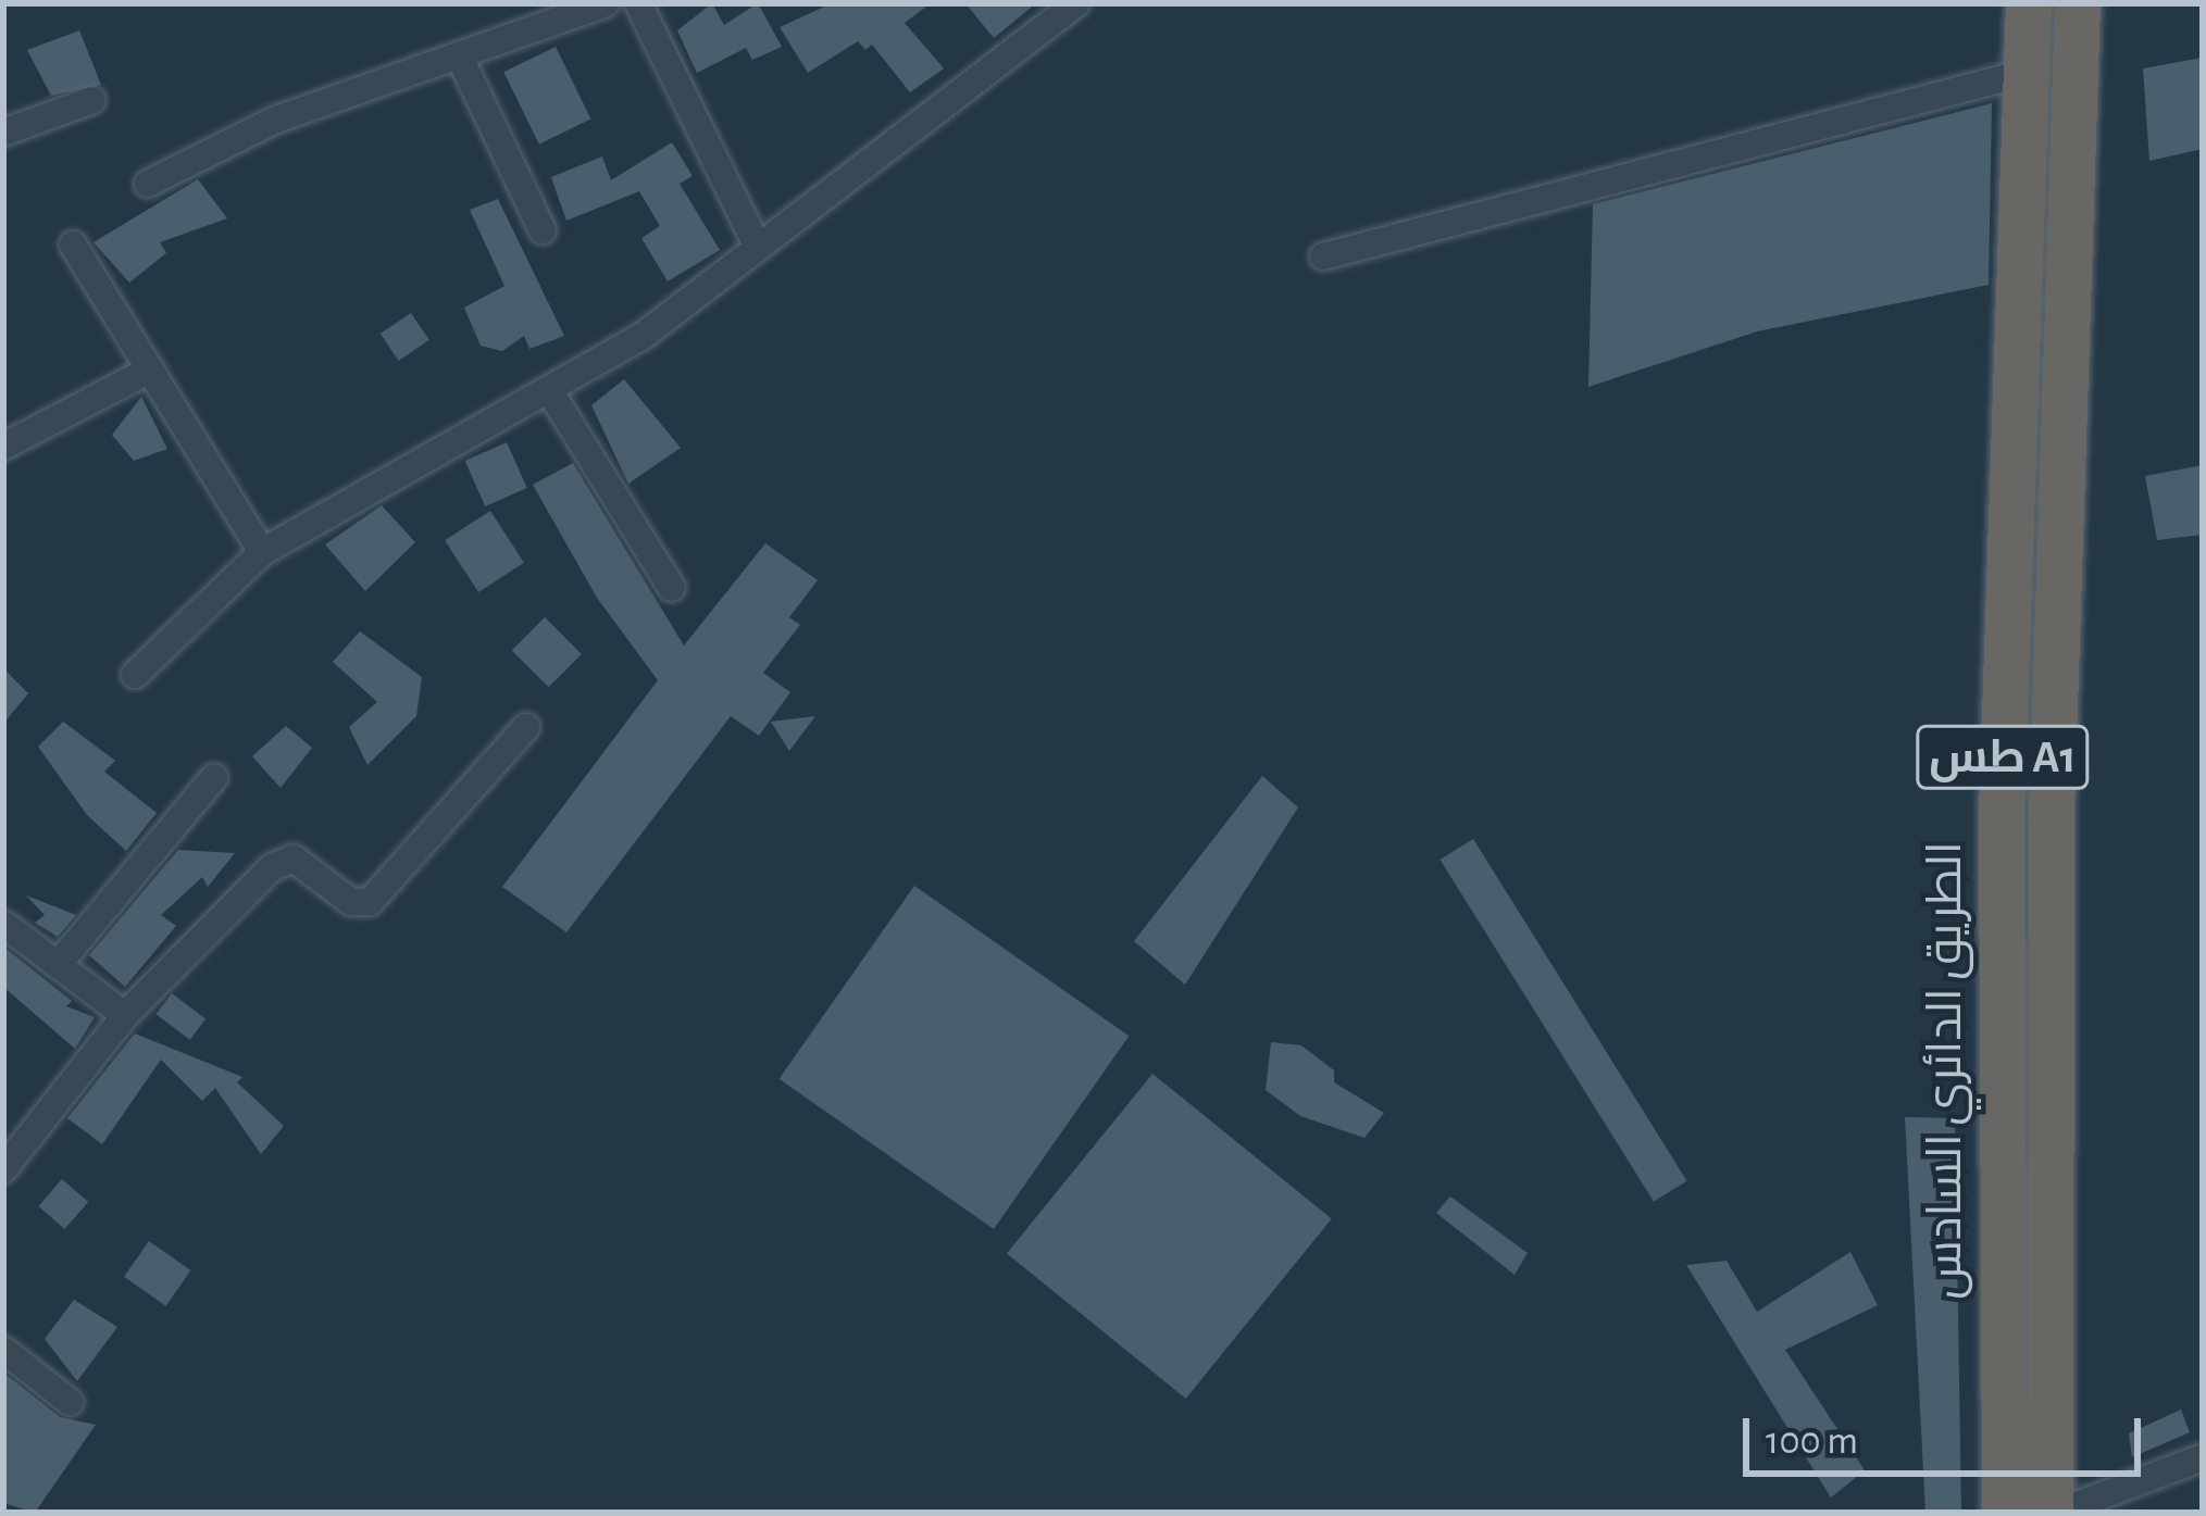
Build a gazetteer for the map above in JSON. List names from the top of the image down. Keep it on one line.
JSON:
{"streets":{"highway":["طس A1","الطريق الدائري السادس"]},"scale_bar":"100 m"}
